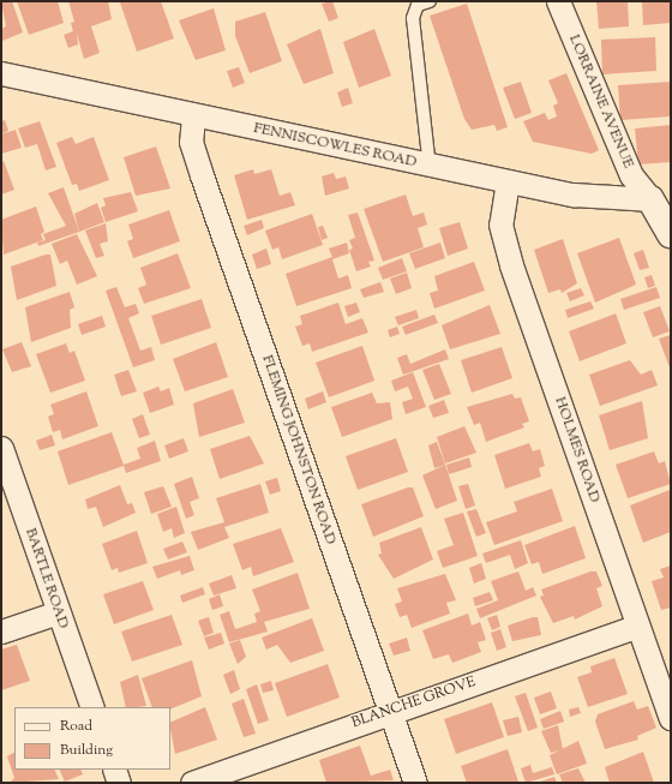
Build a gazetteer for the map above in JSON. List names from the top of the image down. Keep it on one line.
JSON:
{"streets":{"street":["LORRAINE AVENUE","FENNISCOWLES ROAD","FLEMING JOHNSTON ROAD","HOLMES ROAD","BARTLE ROAD","BLANCHE GROVE"]},"crossings":[["LORRAINE AVENUE","FENNISCOWLES ROAD"],["FENNISCOWLES ROAD","FLEMING JOHNSTON ROAD"],["FENNISCOWLES ROAD","HOLMES ROAD"],["FLEMING JOHNSTON ROAD","BLANCHE GROVE"],["HOLMES ROAD","BLANCHE GROVE"]],"legend":["Road","Building"]}
